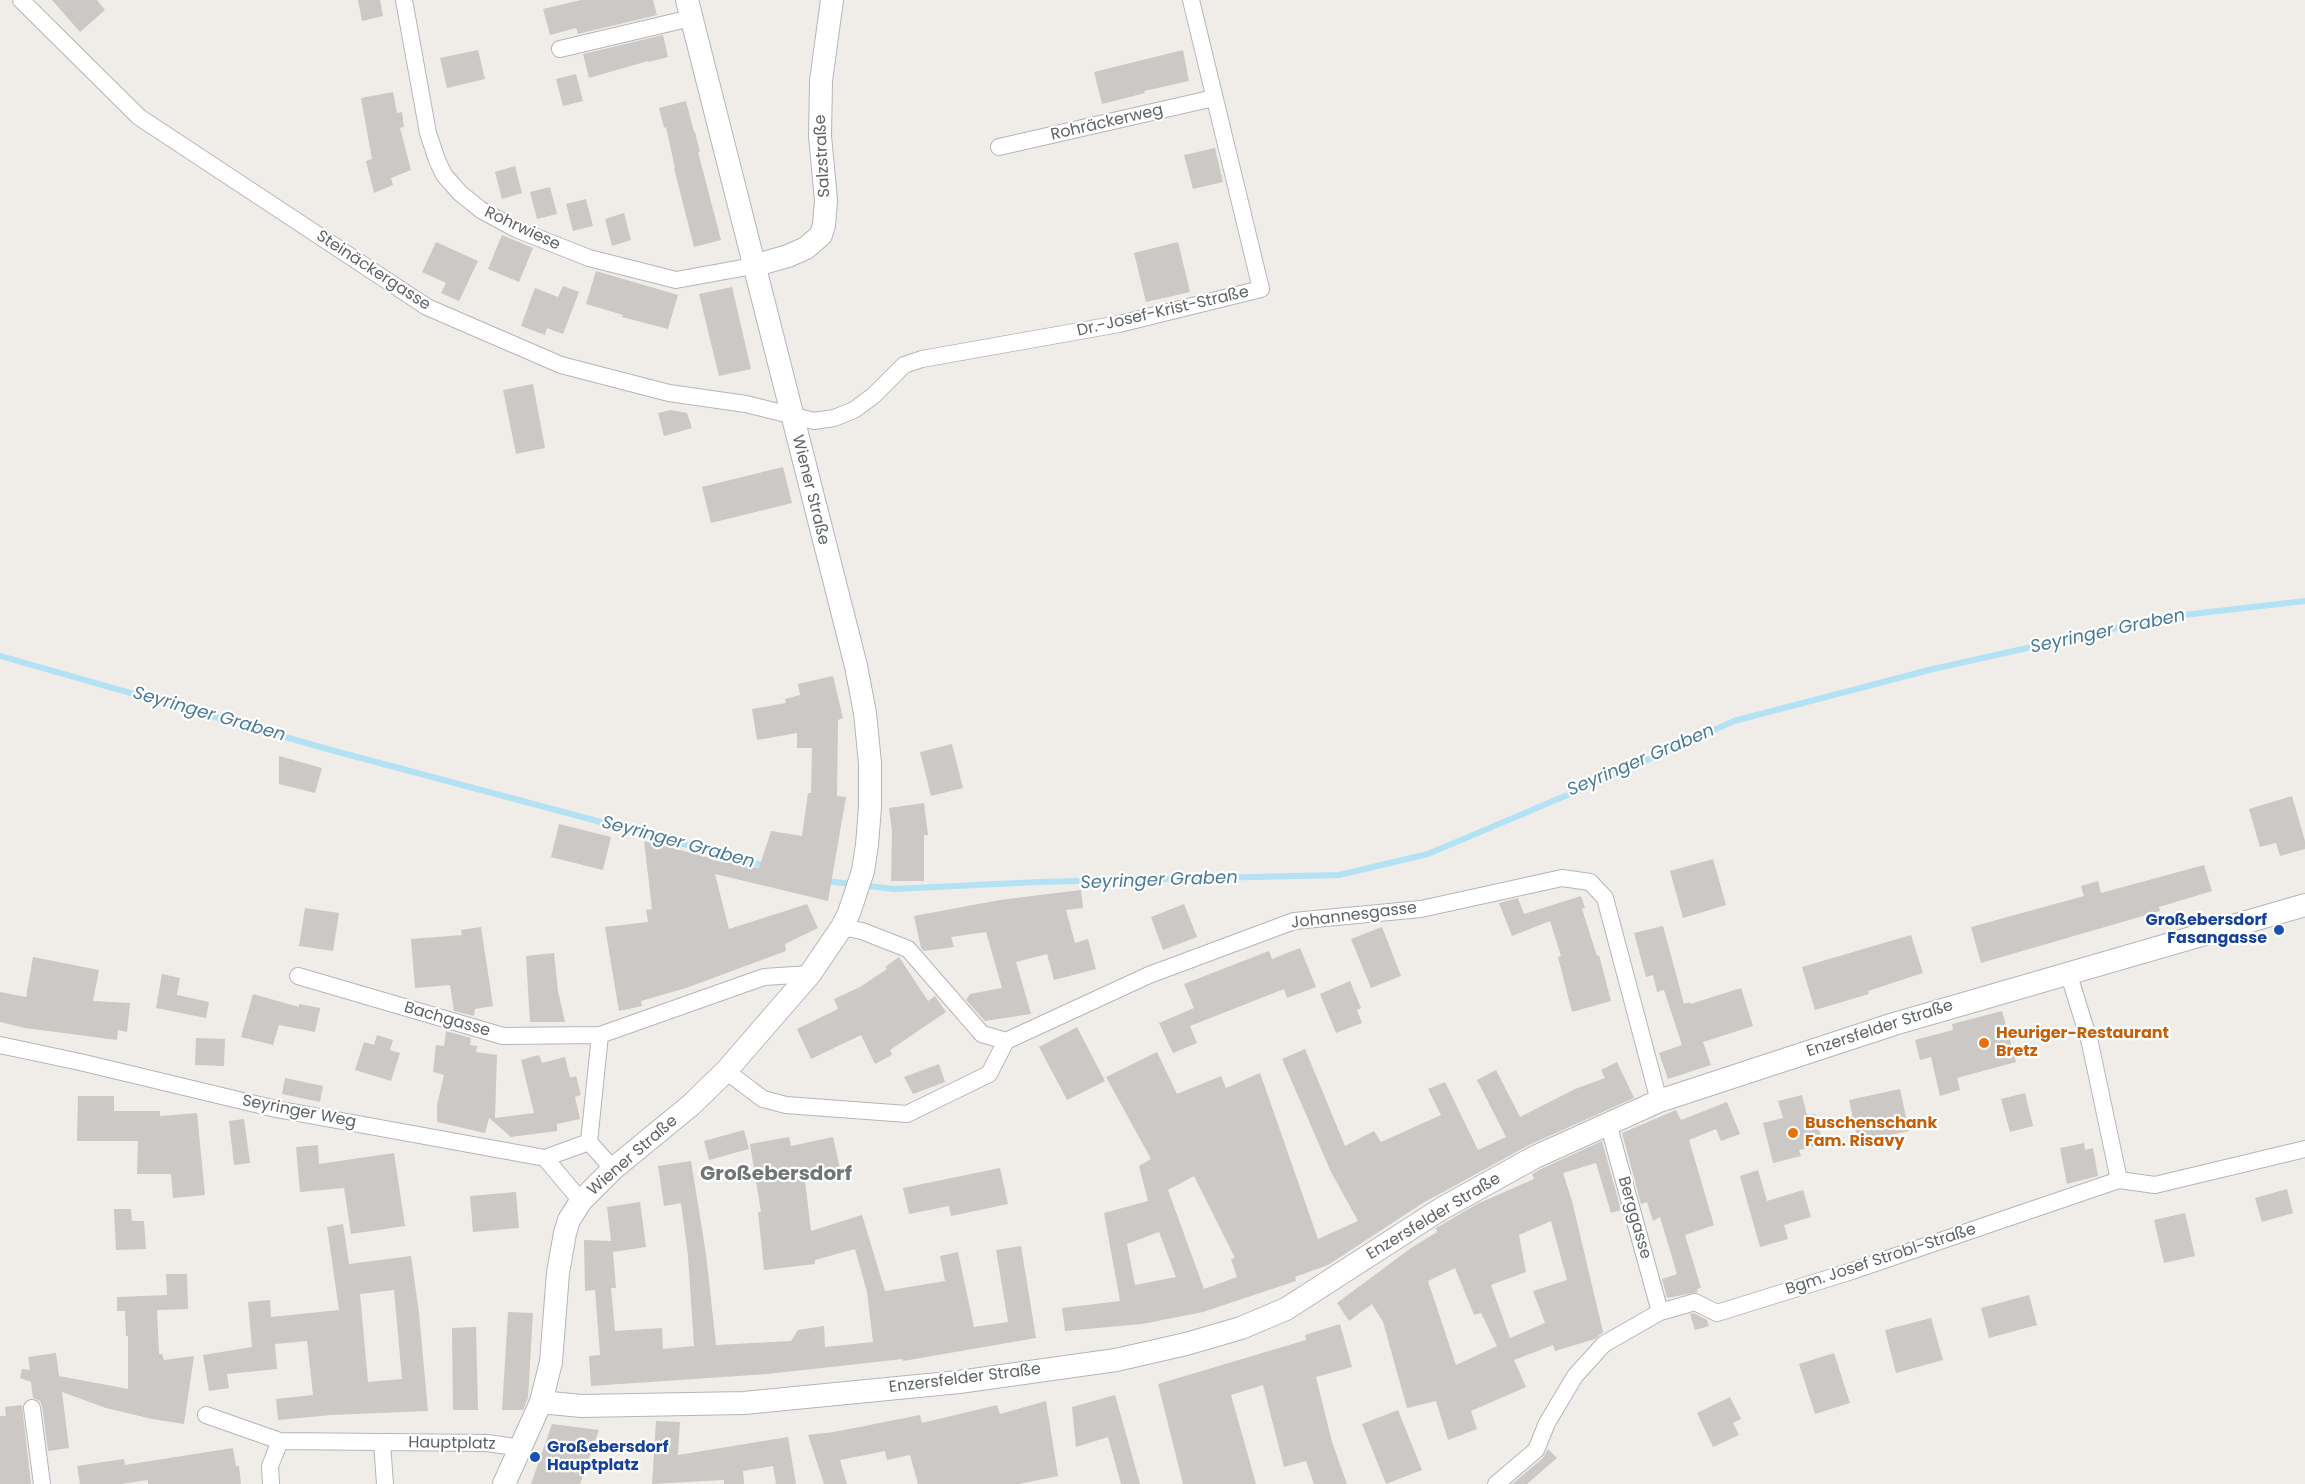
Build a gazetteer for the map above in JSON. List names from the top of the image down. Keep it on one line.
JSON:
{"streets":{"street":["Rohräckerweg","Salzstraße","Rohrwiese","Steinäckergasse","Dr.-Josef-Krist-Straße","Wiener Straße","Johannesgasse","Bachgasse","Enzersfelder Straße","Seyringer Weg","Berggasse","Bgm. Josef Strobl-Straße","Hauptplatz"]},"crossings":[["Rohräckerweg","Dr.-Josef-Krist-Straße"],["Salzstraße","Rohrwiese"],["Salzstraße","Wiener Straße"],["Rohrwiese","Wiener Straße"],["Steinäckergasse","Dr.-Josef-Krist-Straße"],["Steinäckergasse","Wiener Straße"],["Dr.-Josef-Krist-Straße","Wiener Straße"],["Wiener Straße","Enzersfelder Straße"],["Wiener Straße","Hauptplatz"],["Johannesgasse","Enzersfelder Straße"],["Enzersfelder Straße","Berggasse"],["Berggasse","Bgm. Josef Strobl-Straße"]],"districts":["Großebersdorf"],"water":["Seyringer Graben"],"places":["Großebersdorf Fasangasse","Heuriger-Restaurant Bretz","Buschenschank Fam. Risavy","Großebersdorf Hauptplatz"]}
